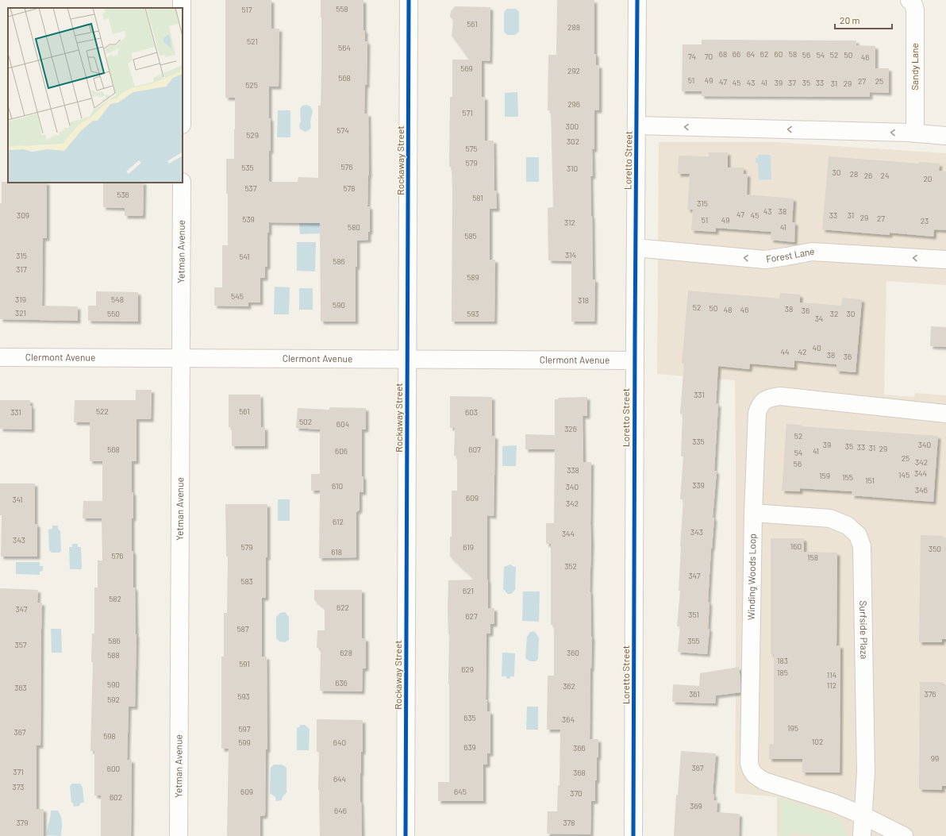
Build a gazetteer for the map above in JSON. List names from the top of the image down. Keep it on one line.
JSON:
{"streets":{"street":["Sandy Lane","Rockaway Street","Loretto Street","Yetman Avenue","Forest Lane","Clermont Avenue","Winding Woods Loop","Surfside Plaza"]},"crossings":[["Rockaway Street","Clermont Avenue"],["Loretto Street","Forest Lane"],["Loretto Street","Clermont Avenue"],["Yetman Avenue","Clermont Avenue"],["Winding Woods Loop","Surfside Plaza"]],"house_numbers":["558","517","561","288","521","564","68","66","64","62","60","58","56","54","52","50","74","70","46","569","292","568","51","49","27","25","47","45","43","41","39","37","35","33","31","29","525","296","571","300","574","529","302","575","579","576","535","310","30","28","26","24","20","537","578","536","581","315","43","38","47","309","45","33","31","29","27","539","51","49","23","312","580","41","585","314","315","541","586","317","589","545","319","548","318","590","52","50","38","48","46","36","321","550","593","32","30","34","40","44","42","38","36","331","522","561","331","603","502","604","326","52","335","39","340","35","33","31","29","568","607","606","41","54","25","342","56","338","344","145","159","155","151","339","610","340","346","609","341","342","612","343","344","343","160","579","619","350","618","576","158","352","347","583","621","582","622","347","351","627","587","586","355","357","628","360","588","183","591","629","185","114","636","590","112","362","363","361","376","593","592","635","364","195","597","367","598","102","599","640","639","366","99","367","600","371","368","644","373","609","645","370","602","369","646","379","378"],"scale_bar":"20 m"}
